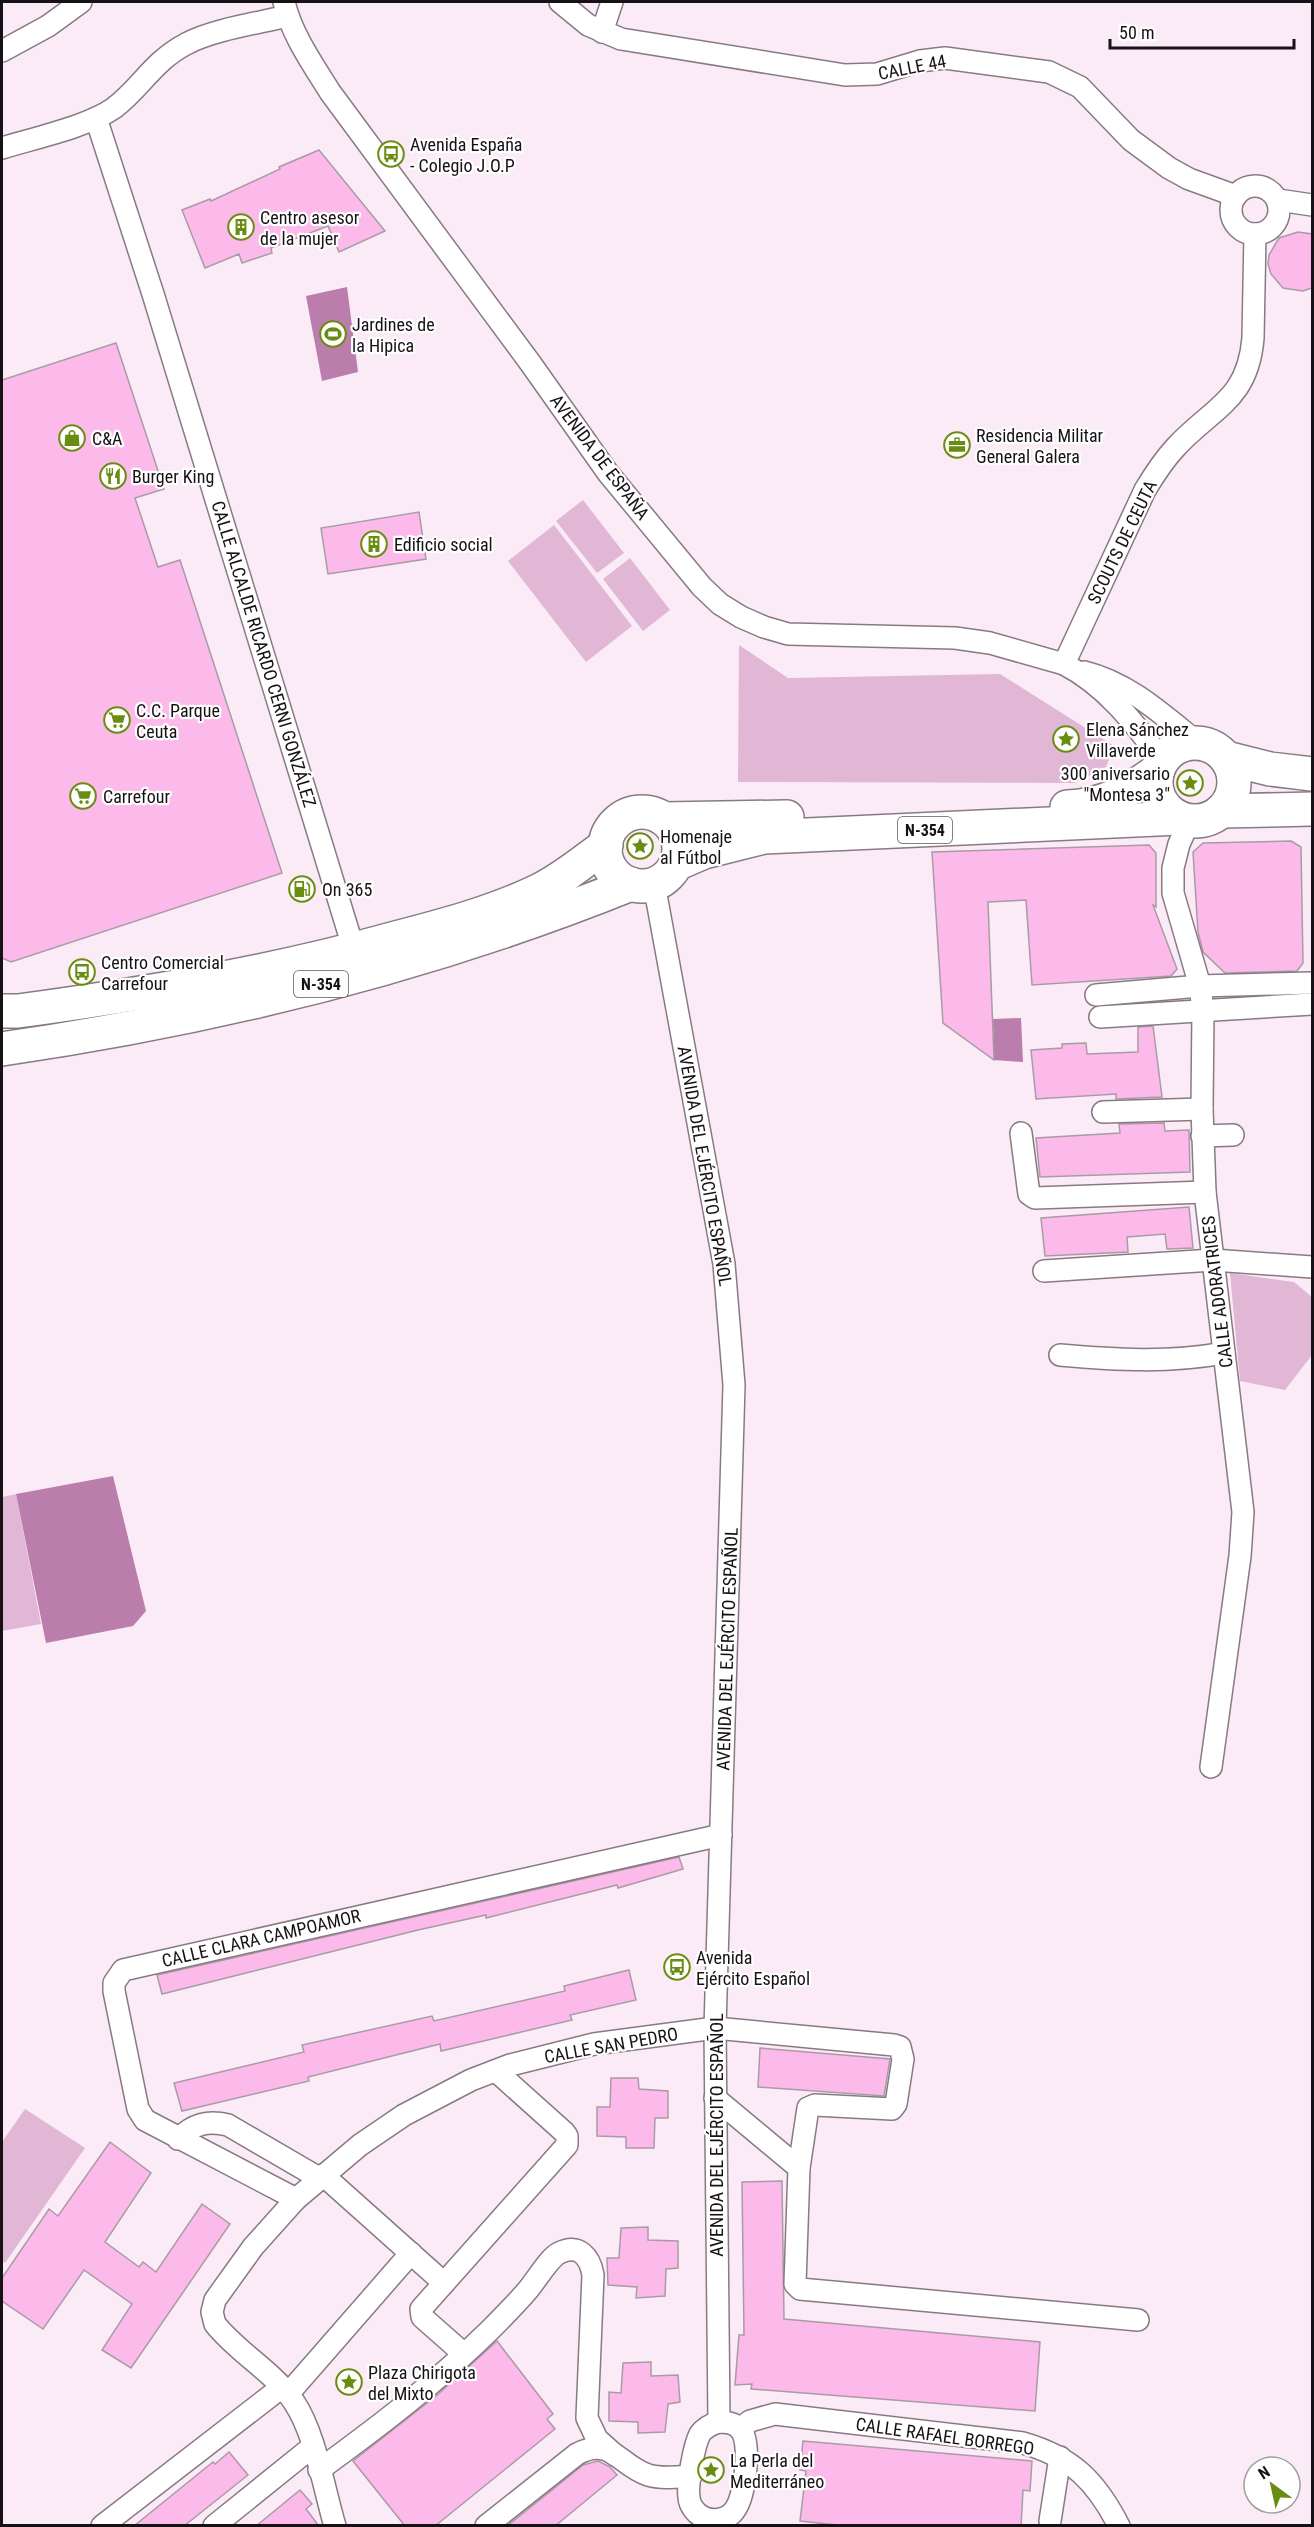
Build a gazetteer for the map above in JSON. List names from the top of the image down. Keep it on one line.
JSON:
{"streets":{"highway":["AVENIDA DE ESPAÑA","N-354"],"street":["CALLE 44","SCOUTS DE CEUTA","CALLE ALCALDE RICARDO CERNI GONZÁLEZ","AVENIDA DEL EJÉRCITO ESPAÑOL","CALLE ADORATRICES","CALLE CLARA CAMPOAMOR","CALLE SAN PEDRO","CALLE RAFAEL BORREGO"]},"crossings":[["CALLE 44","SCOUTS DE CEUTA"],["AVENIDA DE ESPAÑA","SCOUTS DE CEUTA"],["AVENIDA DE ESPAÑA","N-354"],["AVENIDA DE ESPAÑA","CALLE ADORATRICES"],["CALLE ALCALDE RICARDO CERNI GONZÁLEZ","N-354"],["N-354","AVENIDA DEL EJÉRCITO ESPAÑOL"],["N-354","CALLE ADORATRICES"],["AVENIDA DEL EJÉRCITO ESPAÑOL","CALLE CLARA CAMPOAMOR"],["AVENIDA DEL EJÉRCITO ESPAÑOL","CALLE SAN PEDRO"],["CALLE CLARA CAMPOAMOR","CALLE SAN PEDRO"]],"places":{"bus stop":["Avenida España - Colegio J.O.P","Centro Comercial Carrefour","Avenida Ejército Español"],"building":["Centro asesor de la mujer","Edificio social"],"sports":["Jardines de la Hipica"],"shop":["C&A"],"office":["Residencia Militar General Galera"],"restaurant":["Burger King"],"supermarket":["C.C. Parque Ceuta","Carrefour"],"place":["Elena Sánchez Villaverde","300 aniversario \"Montesa 3\"","Homenaje al Fútbol","Plaza Chirigota del Mixto","La Perla del Mediterráneo"],"fuel station":["On 365"]},"scale_bar":"50 m","north":"top left"}
